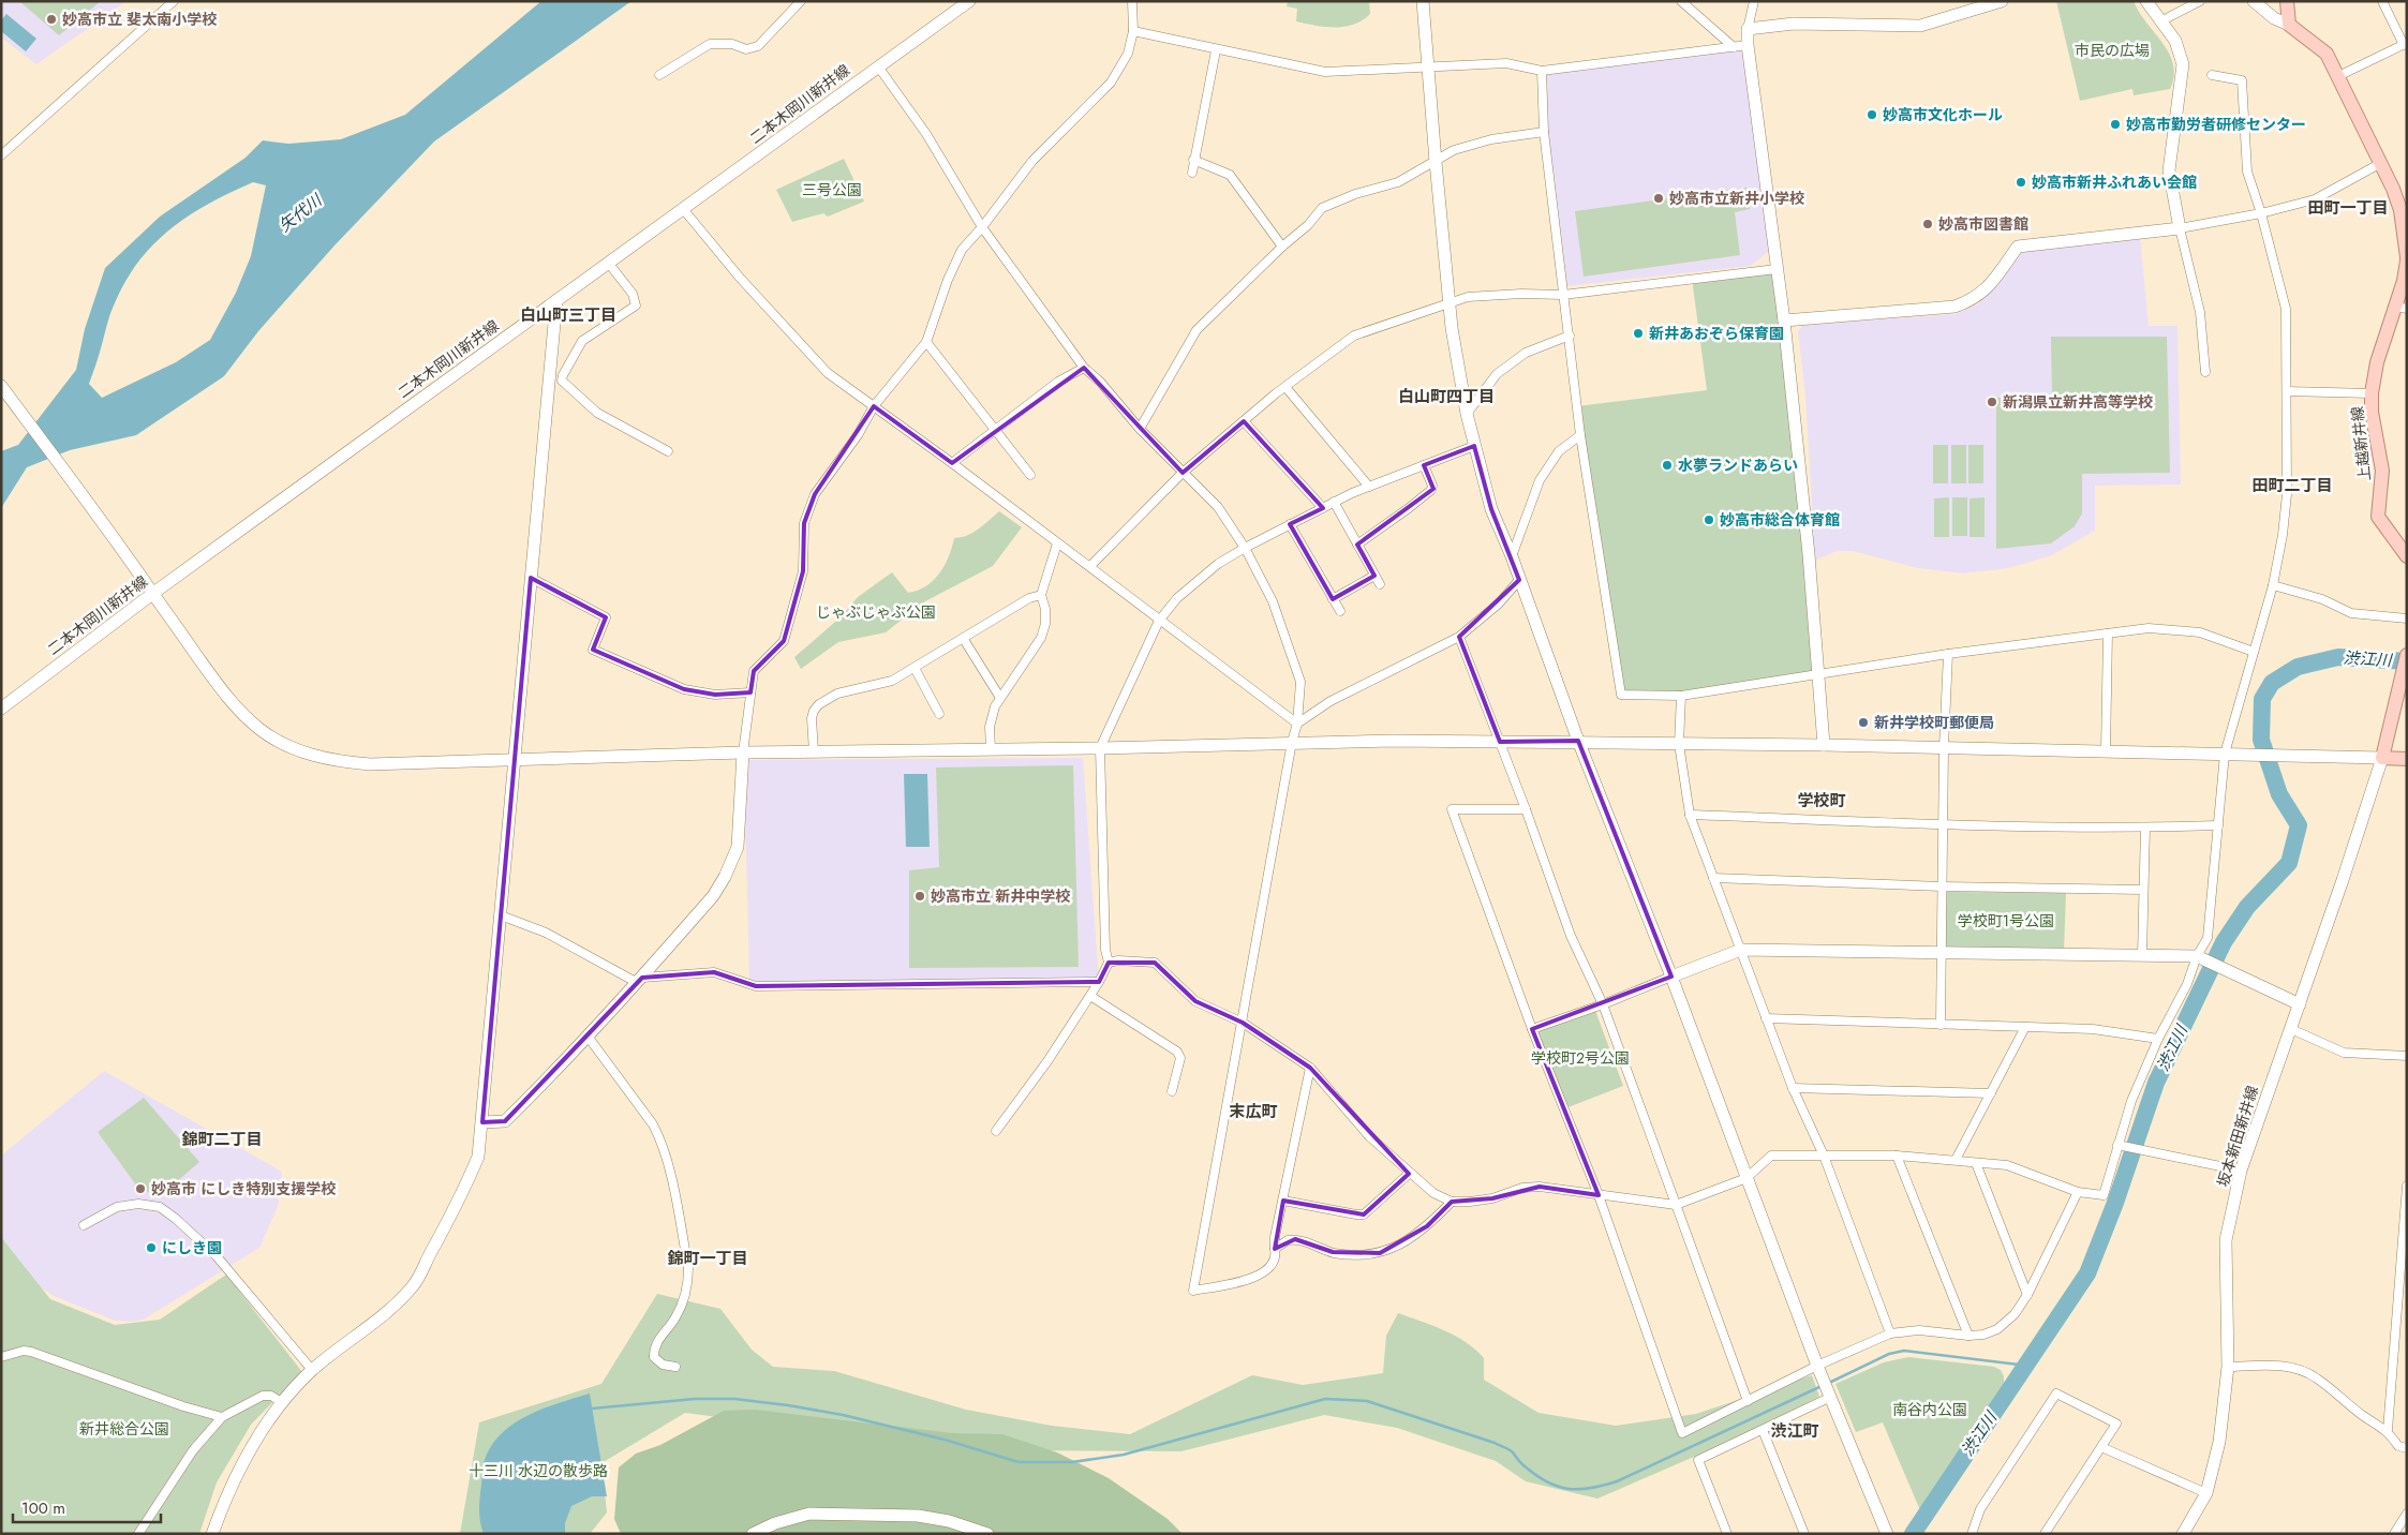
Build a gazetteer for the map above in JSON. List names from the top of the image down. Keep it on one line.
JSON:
{"streets":{"main road":["上越新井線"],"street":["二本木岡川新井線","坂本新田新井線"]},"districts":["田町一丁目","白山町三丁目","白山町四丁目","田町二丁目","学校町","末広町","錦町二丁目","錦町一丁目","渋江町"],"water":["矢代川","渋江川"],"parks":["市民の広場","三号公園","じゃぶじゃぶ公園","学校町1号公園","学校町2号公園","南谷内公園","新井総合公園","十三川 水辺の散歩路"],"places":["妙高市立 斐太南小学校","妙高市文化ホール","妙高市勤労者研修センター","妙高市新井ふれあい会館","妙高市立新井小学校","妙高市図書館","新井あおぞら保育園","新潟県立新井高等学校","水夢ランドあらい","妙高市総合体育館","新井学校町郵便局","妙高市立 新井中学校","妙高市 にしき特別支援学校","にしき園"],"scale_bar":"100 m"}
